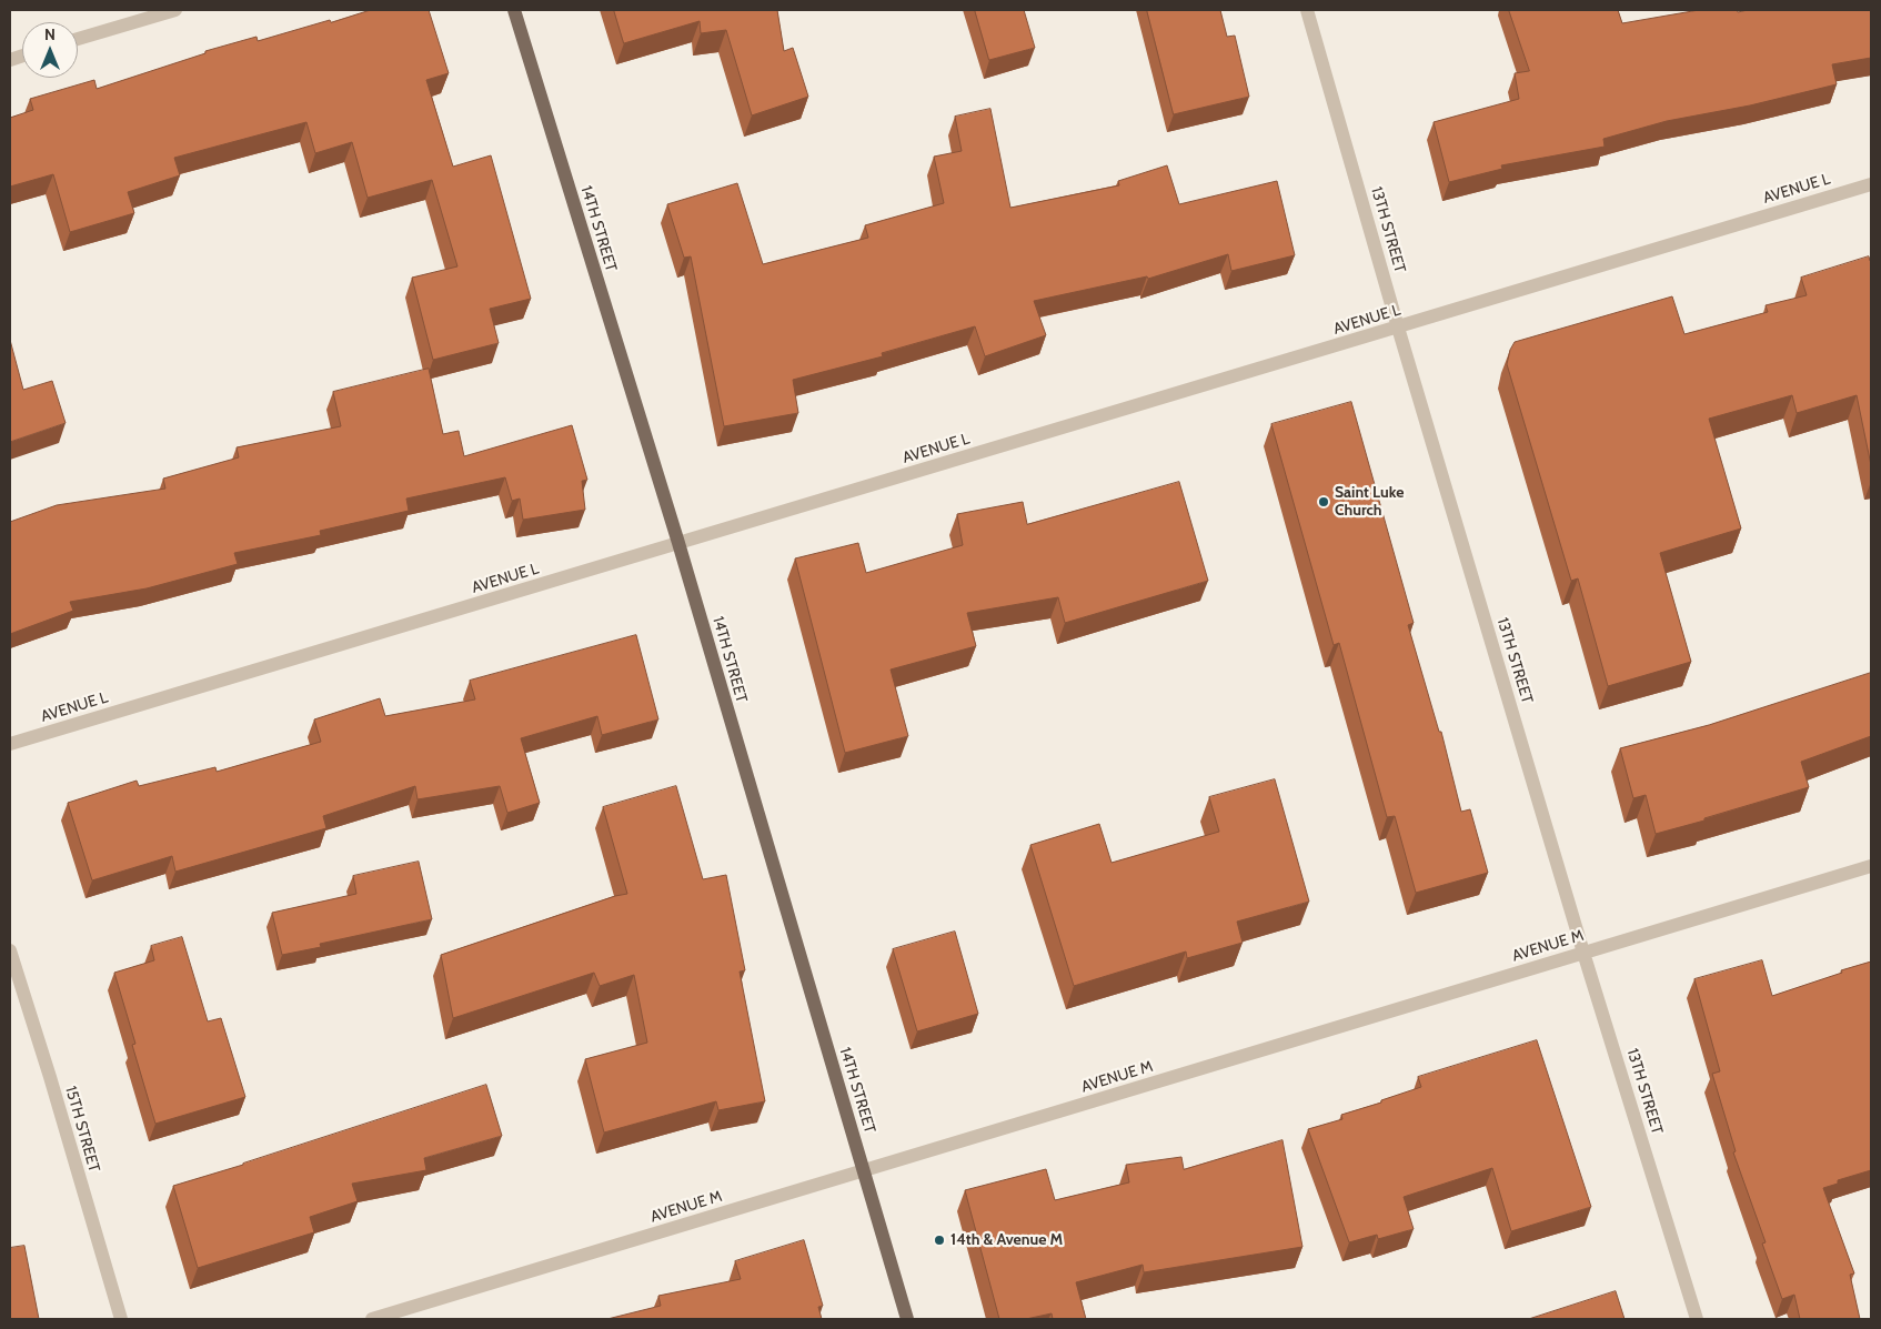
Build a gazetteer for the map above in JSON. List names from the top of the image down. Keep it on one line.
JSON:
{"streets":{"main road":["14TH STREET"],"street":["AVENUE L","13TH STREET","AVENUE M","15TH STREET"]},"crossings":[["AVENUE L","14TH STREET"],["AVENUE L","13TH STREET"],["14TH STREET","AVENUE M"],["13TH STREET","AVENUE M"]],"places":["Saint Luke Church","14th & Avenue M"],"north":"top"}
